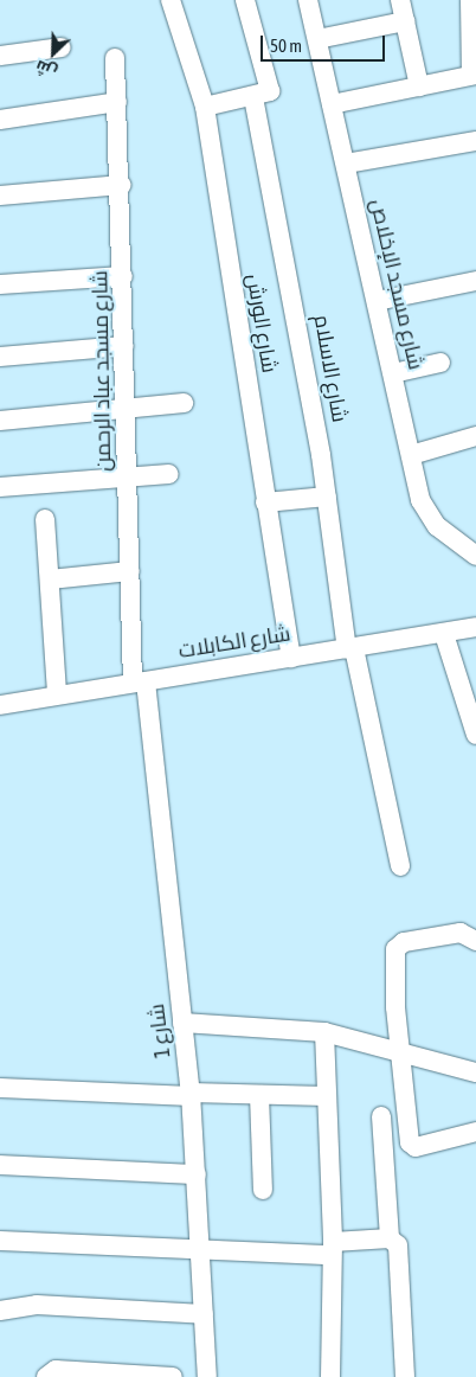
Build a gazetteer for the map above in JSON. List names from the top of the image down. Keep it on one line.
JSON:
{"streets":{"street":["شارع مسجد الإخلاص","شارع الورش","شارع الاسلام","شارع مسجد عباد الرحمن","شارع الكابلات","شارع 1"]},"crossings":[["شارع الورش","شارع الكابلات"],["شارع الاسلام","شارع الكابلات"],["شارع مسجد عباد الرحمن","شارع الكابلات"],["شارع مسجد عباد الرحمن","شارع 1"],["شارع الكابلات","شارع 1"]],"scale_bar":"50 m","north":"bottom left"}
